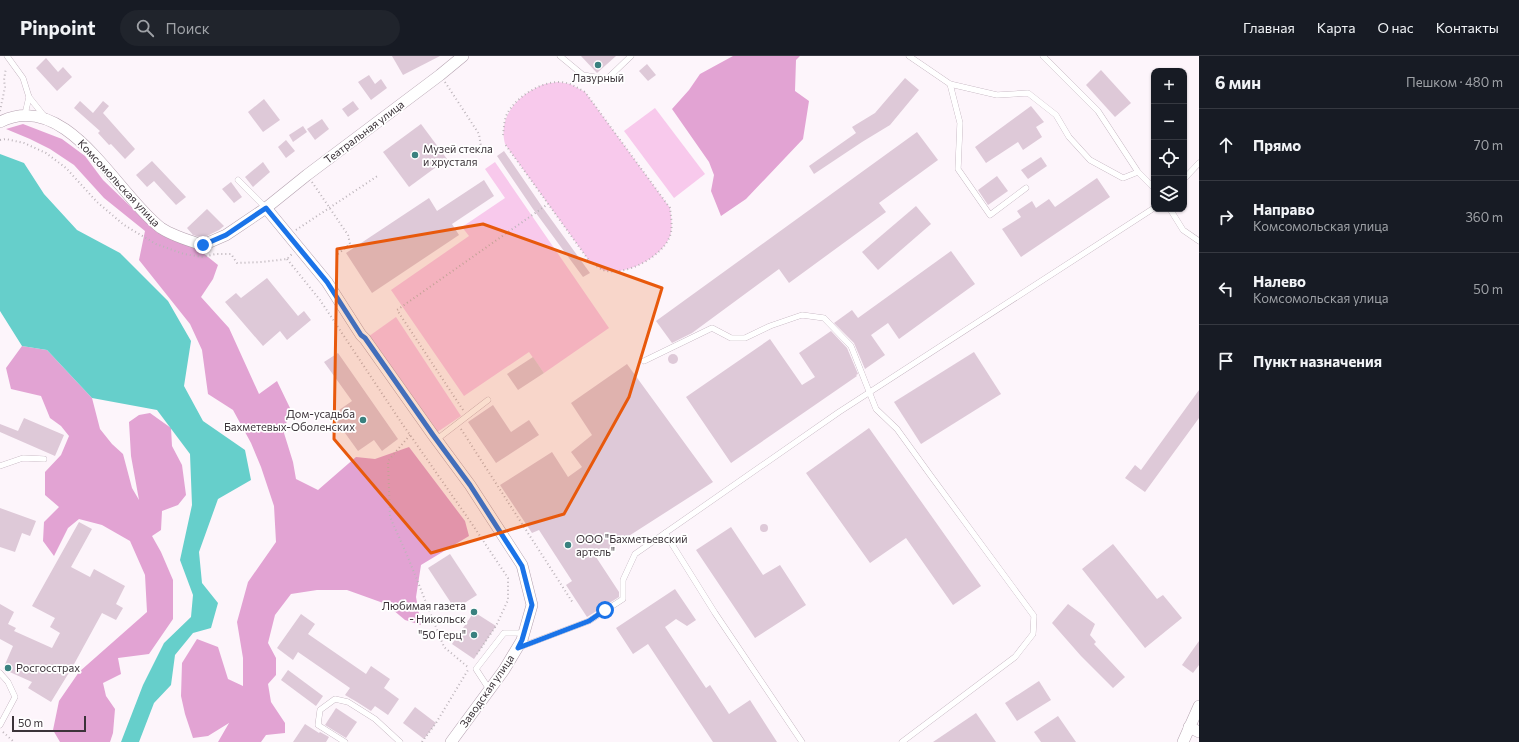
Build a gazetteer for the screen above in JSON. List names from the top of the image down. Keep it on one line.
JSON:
{"streets":{"street":["Театральная улица","Комсомольская улица","Заводская улица"]},"crossings":[["Театральная улица","Комсомольская улица"]],"places":["Лазурный","Музей стекла и хрусталя","Дом-усадьба Бахметевых-Оболенских","ООО \"Бахметьевский артель\"","Любимая газета - Никольск","\"50 Герц\"","Росгосстрах"],"scale_bar":"50 m","page":{"header":"Pinpoint","search":"Поиск","nav":["Главная","Карта","О нас","Контакты"],"heading":["6 мин","Пешком · 480 m"],"map_buttons":["+","−"],"list":[["Прямо","70 m"],["Направо","Комсомольская улица","360 m"],["Налево","Комсомольская улица","50 m"],"Пункт назначения"],"scale":"50 m"}}
